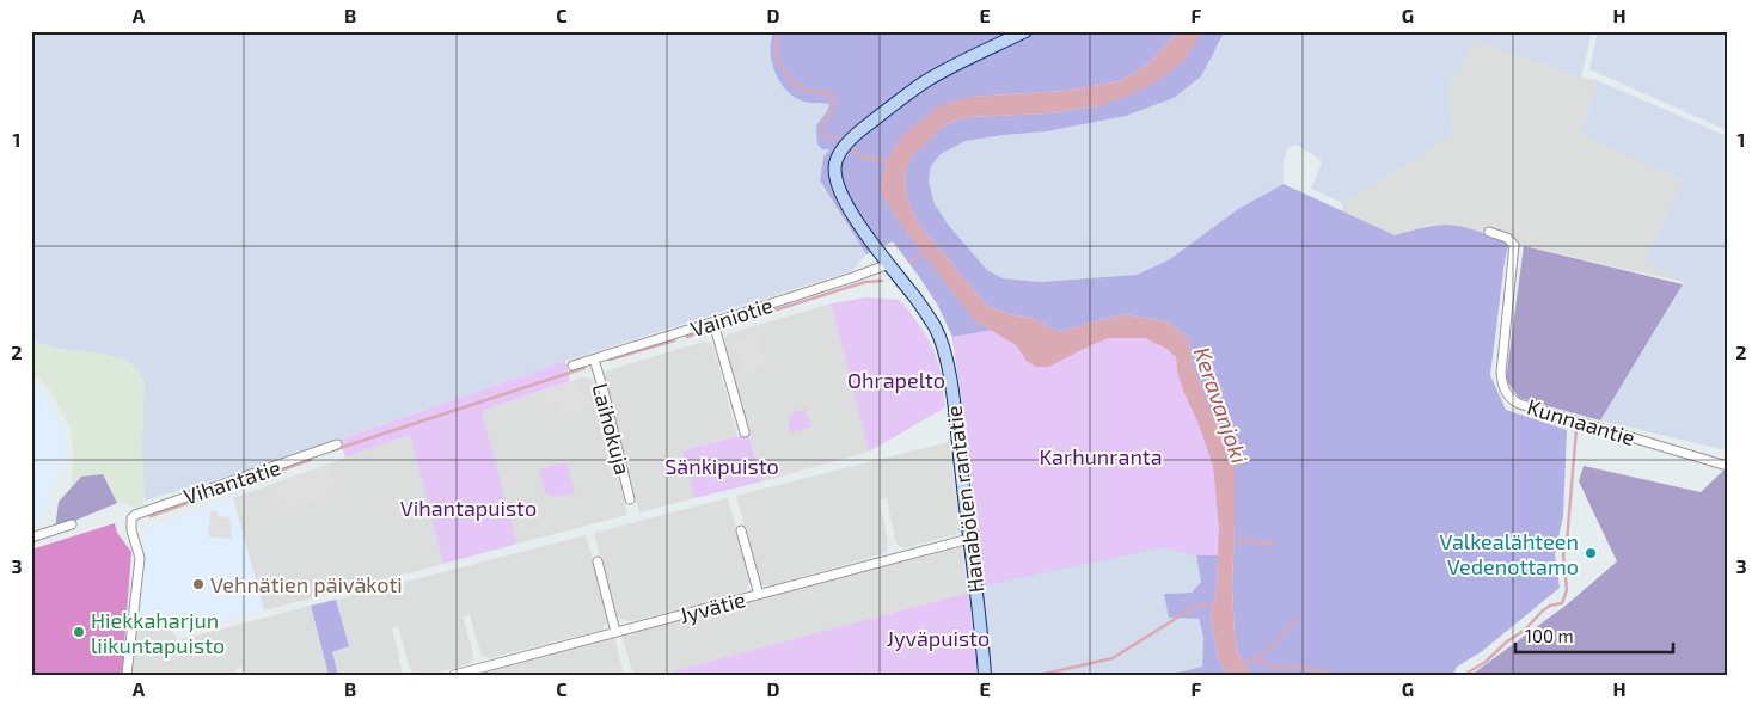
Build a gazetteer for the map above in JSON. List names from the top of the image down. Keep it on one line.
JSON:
{"streets":{"street":["Vainiotie","Kunnaantie","Laihokuja","Vihantatie","Hanabölen rantatie","Jyvätie"]},"crossings":[["Vainiotie","Laihokuja"],["Vainiotie","Hanabölen rantatie"],["Hanabölen rantatie","Jyvätie"]],"water":["Keravanjoki"],"parks":["Ohrapelto","Karhunranta","Sänkipuisto","Vihantapuisto","Jyväpuisto"],"places":["Valkealähteen Vedenottamo","Vehnätien päiväkoti","Hiekkaharjun liikuntapuisto"],"scale_bar":"100 m","grid":{"columns":["A","B","C","D","E","F","G","H"],"rows":["1","2","3"]}}
